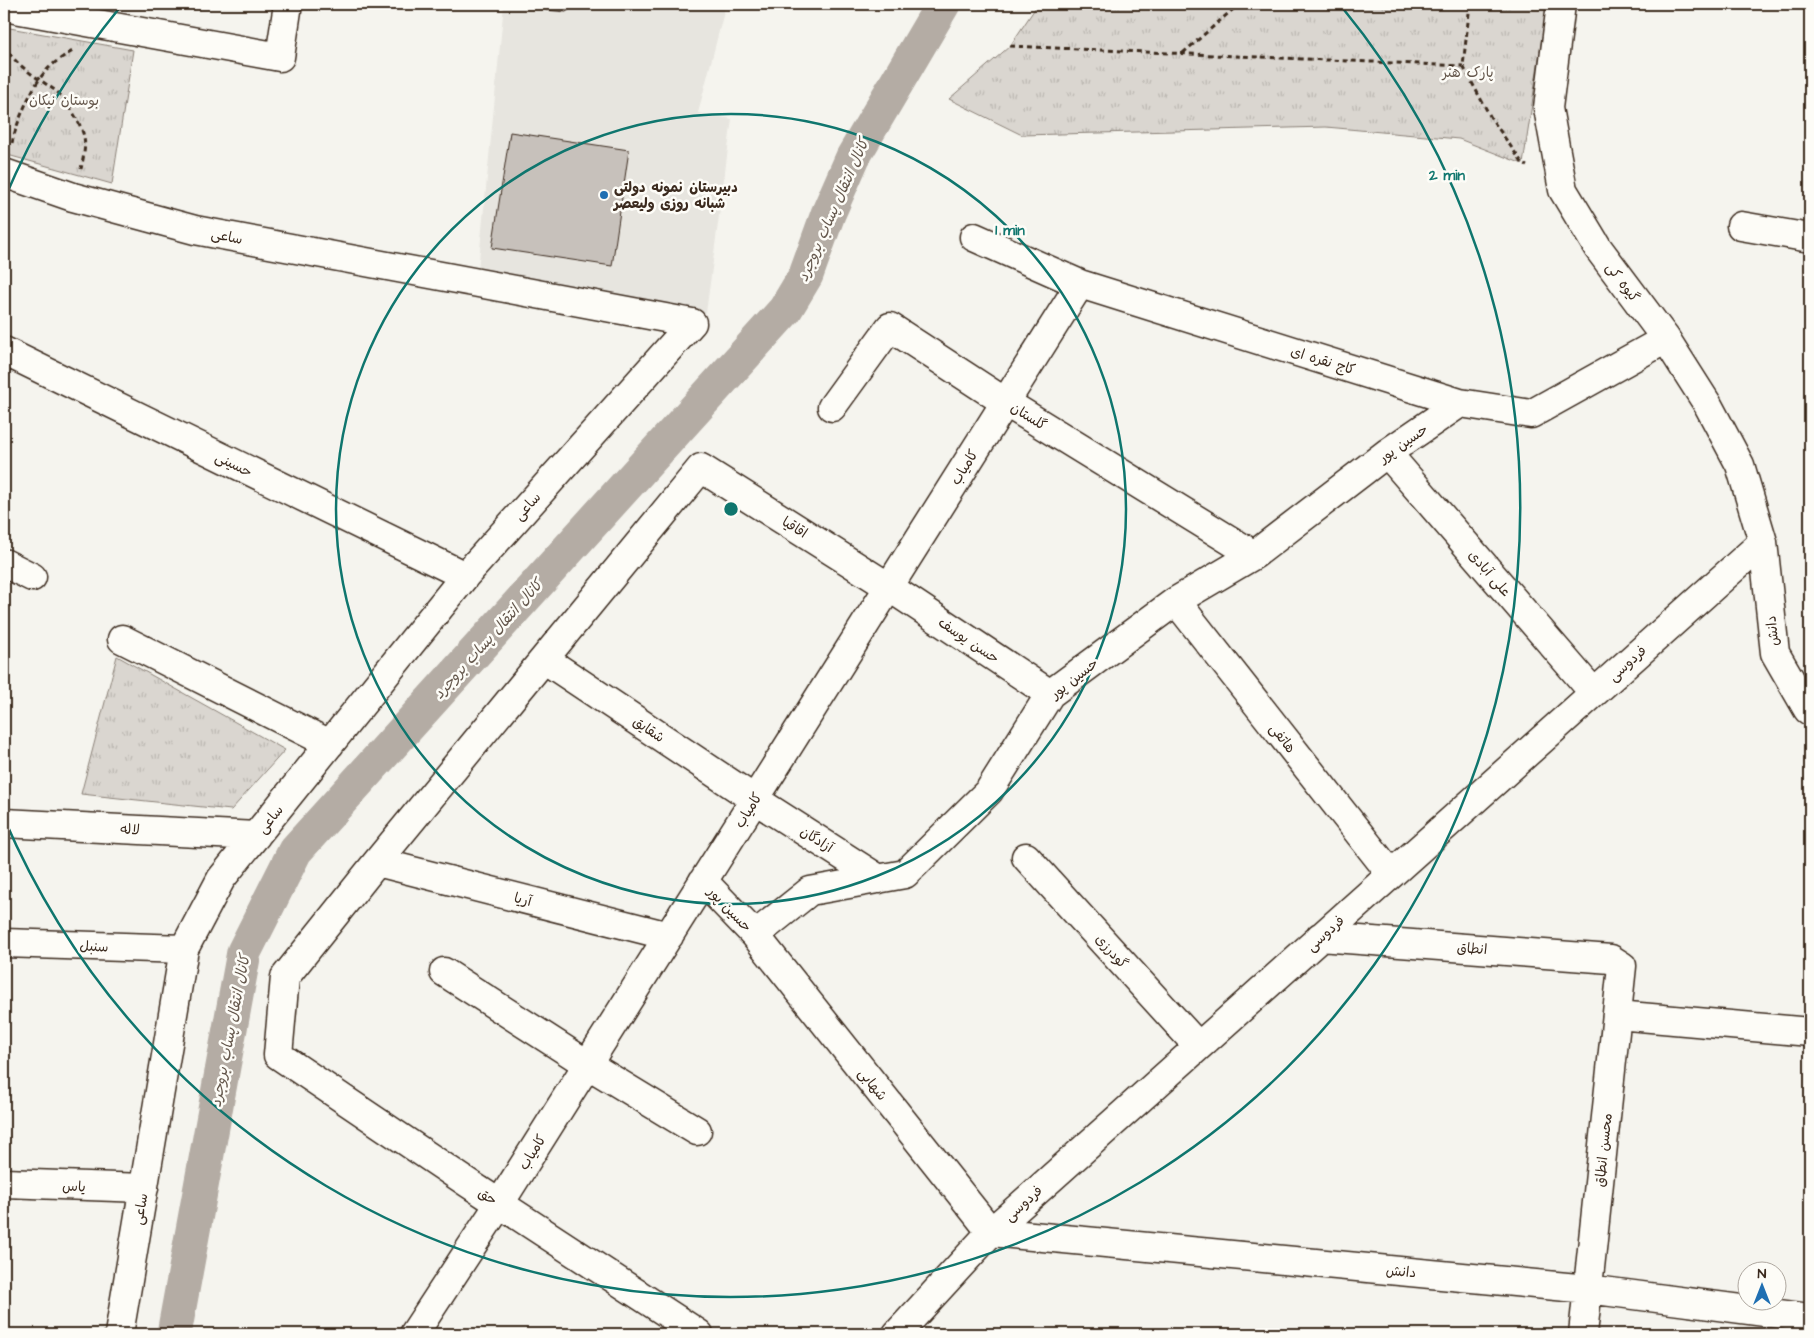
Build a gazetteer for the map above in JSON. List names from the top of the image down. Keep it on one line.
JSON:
{"streets":{"street":["ساعی","گیوه کی","کاج نقره ای","گلستان","حسین پور","حسینی","کامیاب","اقاقیا","علی آبادی","دانش","حسن یوسف","فردوسی","شقایق","هاتفی","لاله","آزادگان","آریا","سنبل","انطاق","گودرزی","شهابی","محسن انطاق","یاس","حق"]},"crossings":[["ساعی","حسینی"],["ساعی","لاله"],["ساعی","سنبل"],["ساعی","یاس"],["گیوه کی","کاج نقره ای"],["گیوه کی","دانش"],["گیوه کی","فردوسی"],["کاج نقره ای","حسین پور"],["کاج نقره ای","کامیاب"],["گلستان","حسین پور"],["گلستان","کامیاب"],["حسین پور","کامیاب"],["حسین پور","علی آبادی"],["حسین پور","حسن یوسف"],["حسین پور","هاتفی"],["حسین پور","آزادگان"],["حسین پور","شهابی"],["کامیاب","اقاقیا"],["کامیاب","حسن یوسف"],["کامیاب","شقایق"],["کامیاب","آزادگان"],["کامیاب","آریا"],["کامیاب","حق"],["اقاقیا","حسن یوسف"],["اقاقیا","شقایق"],["علی آبادی","فردوسی"],["دانش","فردوسی"],["دانش","شهابی"],["دانش","محسن انطاق"],["فردوسی","هاتفی"],["فردوسی","انطاق"],["فردوسی","گودرزی"],["فردوسی","شهابی"],["شقایق","آزادگان"],["آریا","حق"],["انطاق","محسن انطاق"]],"water":["کانال انتقال پساب بروجرد"],"parks":["پارک هنر","بوستان نیکان"],"places":["دبیرستان نمونه دولتی شبانه روزی ولیعصر"],"north":"top","rings":["2 min","1 min"]}
